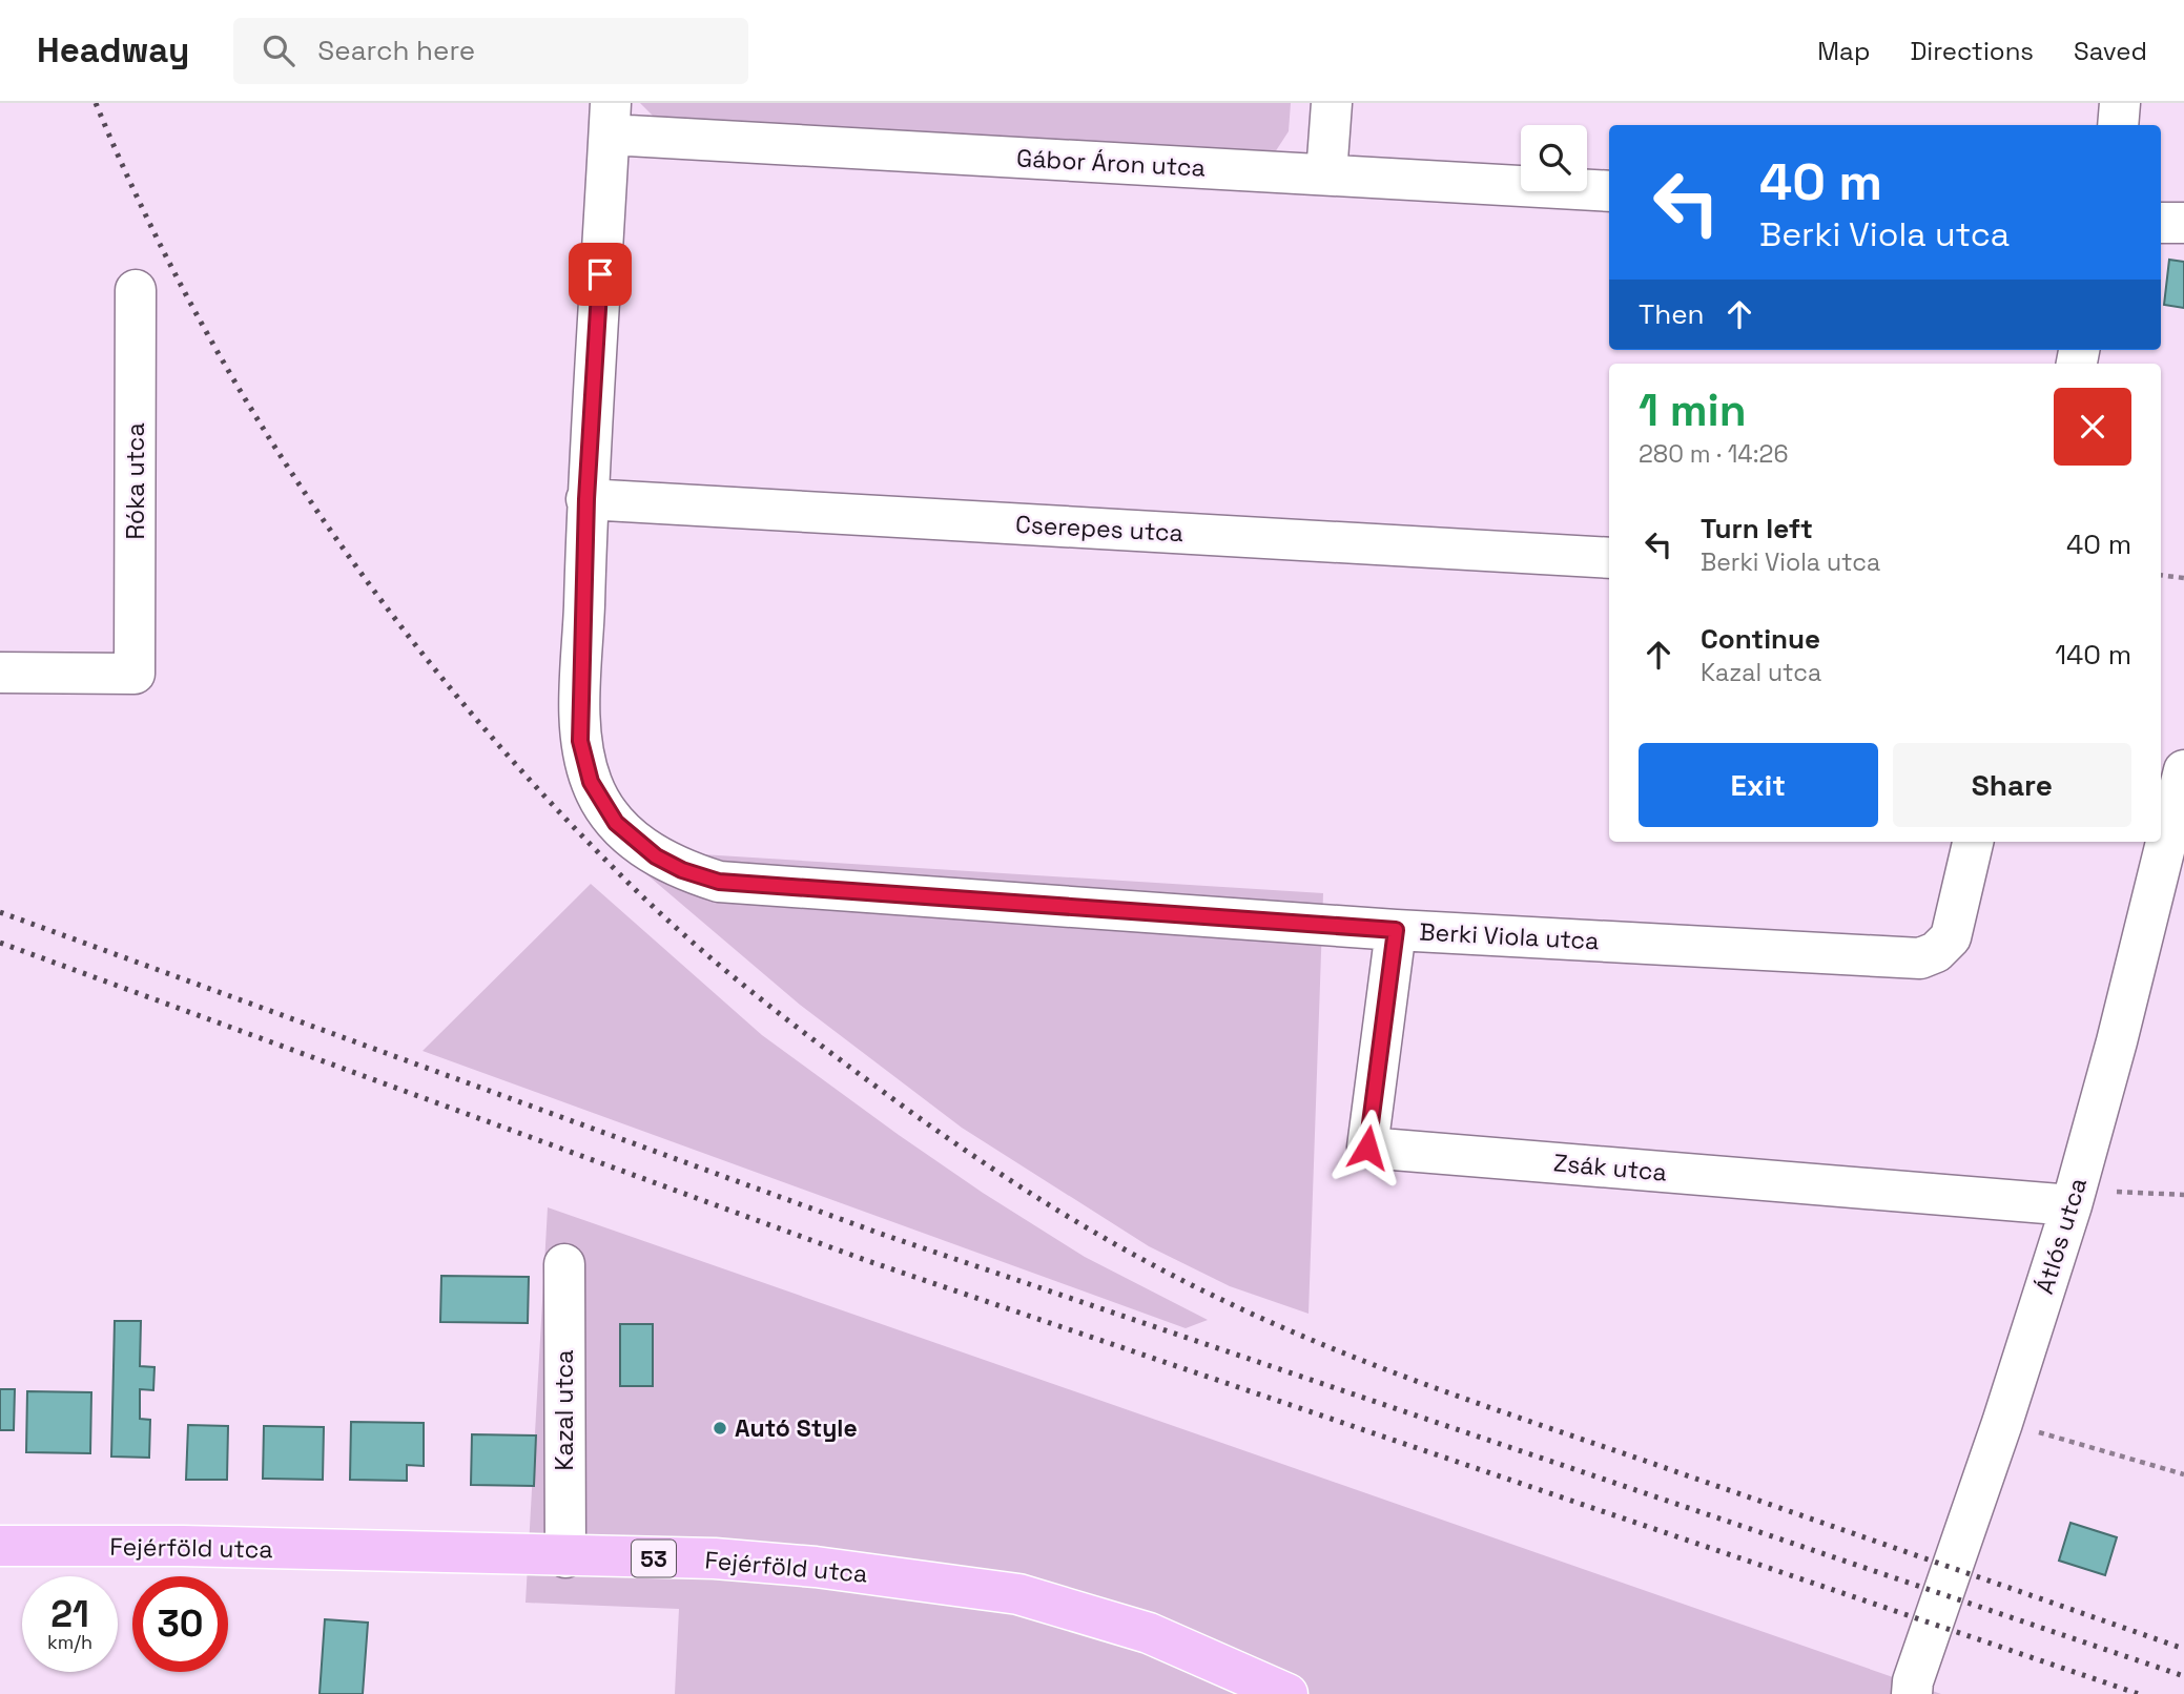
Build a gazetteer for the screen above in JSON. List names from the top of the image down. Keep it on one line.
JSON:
{"streets":{"main road":["Fejérföld utca","53"],"street":["Gábor Áron utca","Róka utca","Cserepes utca","Berki Viola utca","Zsák utca","Átlós utca","Kazal utca"]},"crossings":[["Cserepes utca","Berki Viola utca"],["Berki Viola utca","Zsák utca"],["Zsák utca","Átlós utca"],["Kazal utca","Fejérföld utca"]],"places":["Autó Style"],"page":{"header":"Headway","search":"Search here","nav":["Map","Directions","Saved"],"turn":["40 m","Berki Viola utca"],"then":"Then","heading":["1 min","280 m · 14:26"],"list":[{"name":"Turn left","note":"Berki Viola utca","value":"40 m"},{"name":"Continue","note":"Kazal utca","value":"140 m"}],"buttons":["Exit","Share"],"speed":"21 km/h","limit":"30"}}
